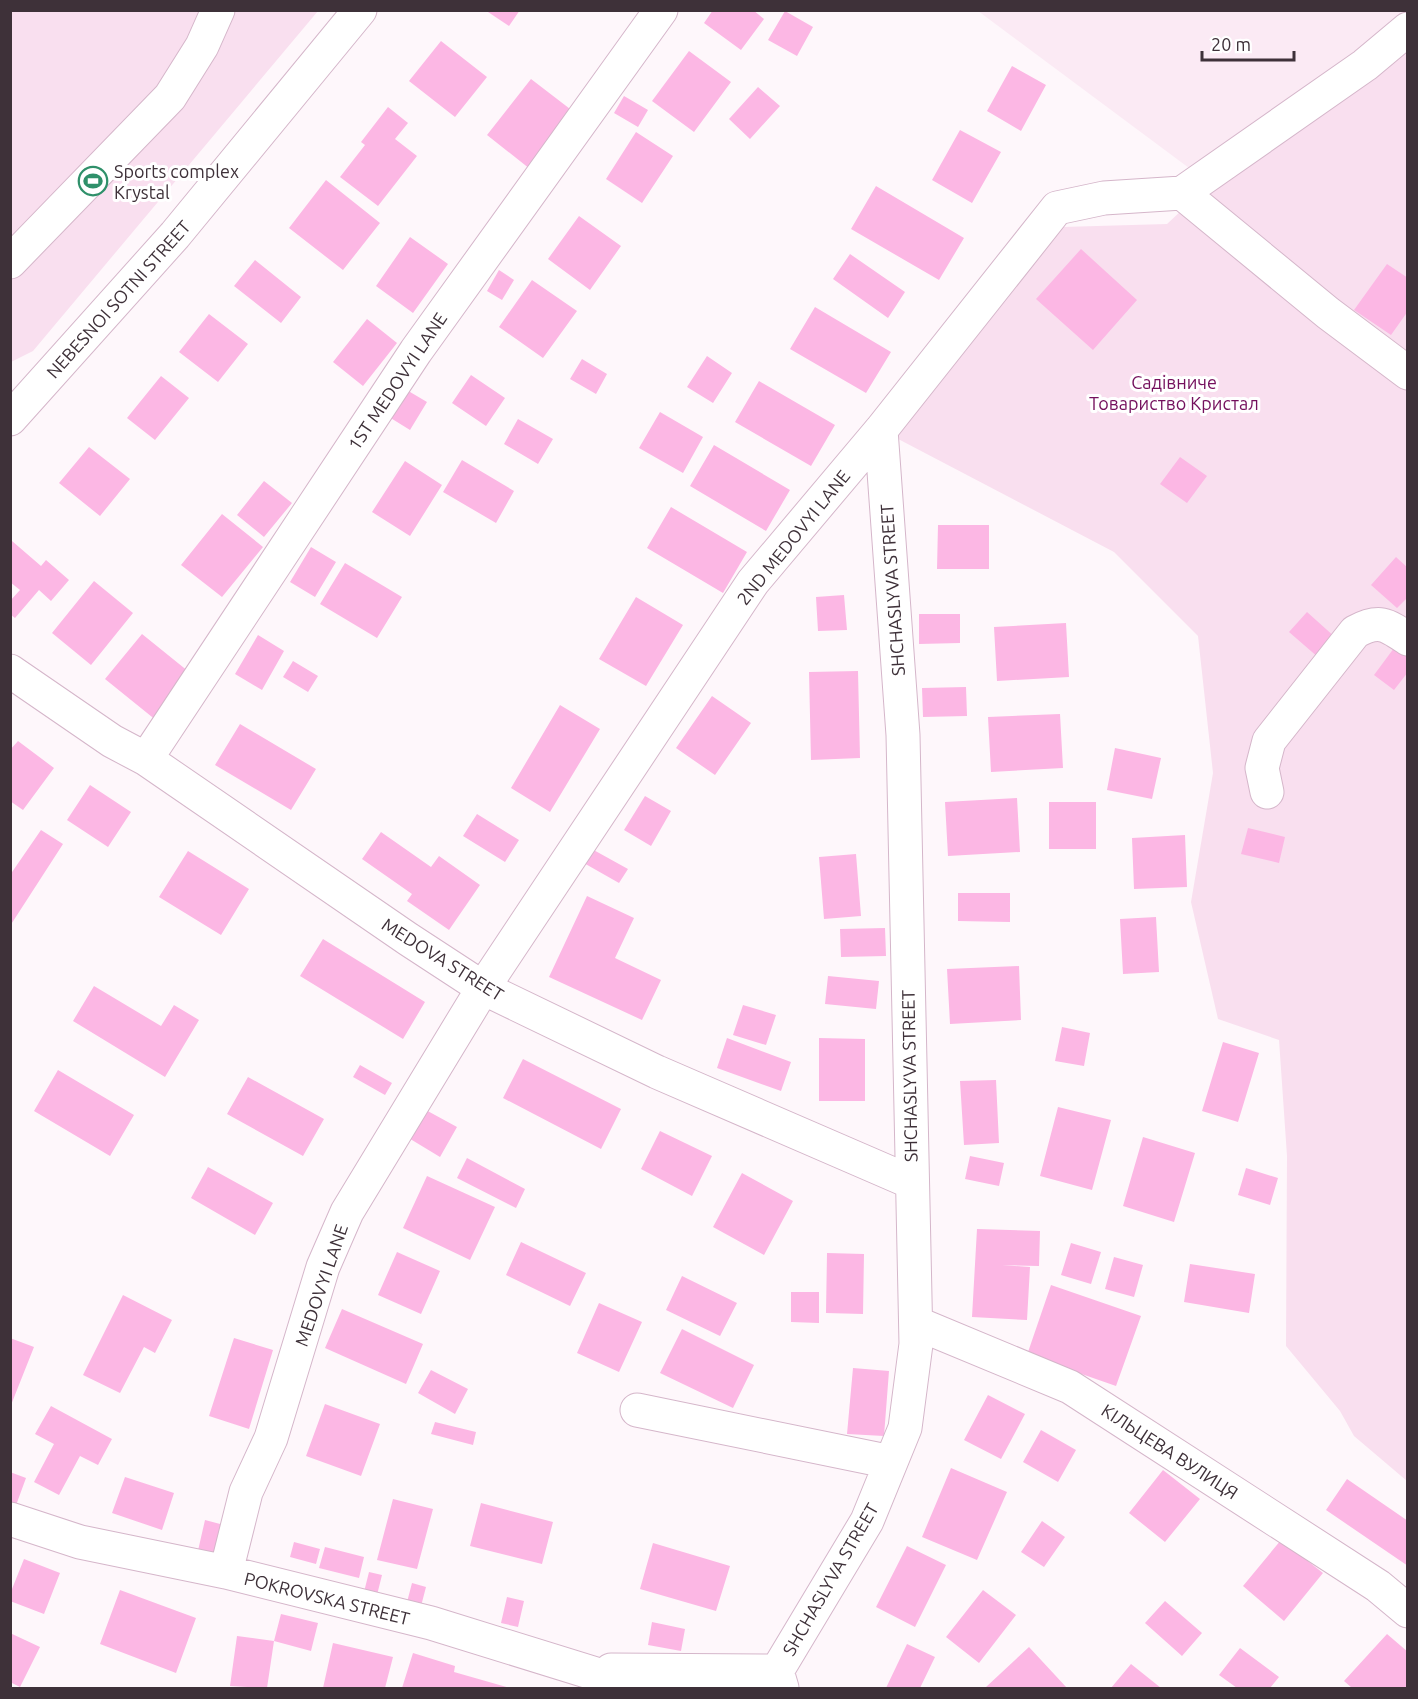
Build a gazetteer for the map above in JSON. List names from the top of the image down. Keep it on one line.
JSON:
{"streets":{"street":["NEBESNOI SOTNI STREET","1ST MEDOVYI LANE","2ND MEDOVYI LANE","SHCHASLYVA STREET","MEDOVA STREET","MEDOVYI LANE","КІЛЬЦЕВА ВУЛИЦЯ","POKROVSKA STREET"]},"crossings":[["1ST MEDOVYI LANE","MEDOVA STREET"],["2ND MEDOVYI LANE","SHCHASLYVA STREET"],["2ND MEDOVYI LANE","MEDOVA STREET"],["2ND MEDOVYI LANE","MEDOVYI LANE"],["SHCHASLYVA STREET","MEDOVA STREET"],["SHCHASLYVA STREET","КІЛЬЦЕВА ВУЛИЦЯ"],["MEDOVA STREET","MEDOVYI LANE"],["MEDOVYI LANE","POKROVSKA STREET"]],"parks":["Садівниче Товариство Кристал"],"places":{"sports":["Sports complex Krystal"]},"scale_bar":"20 m"}
